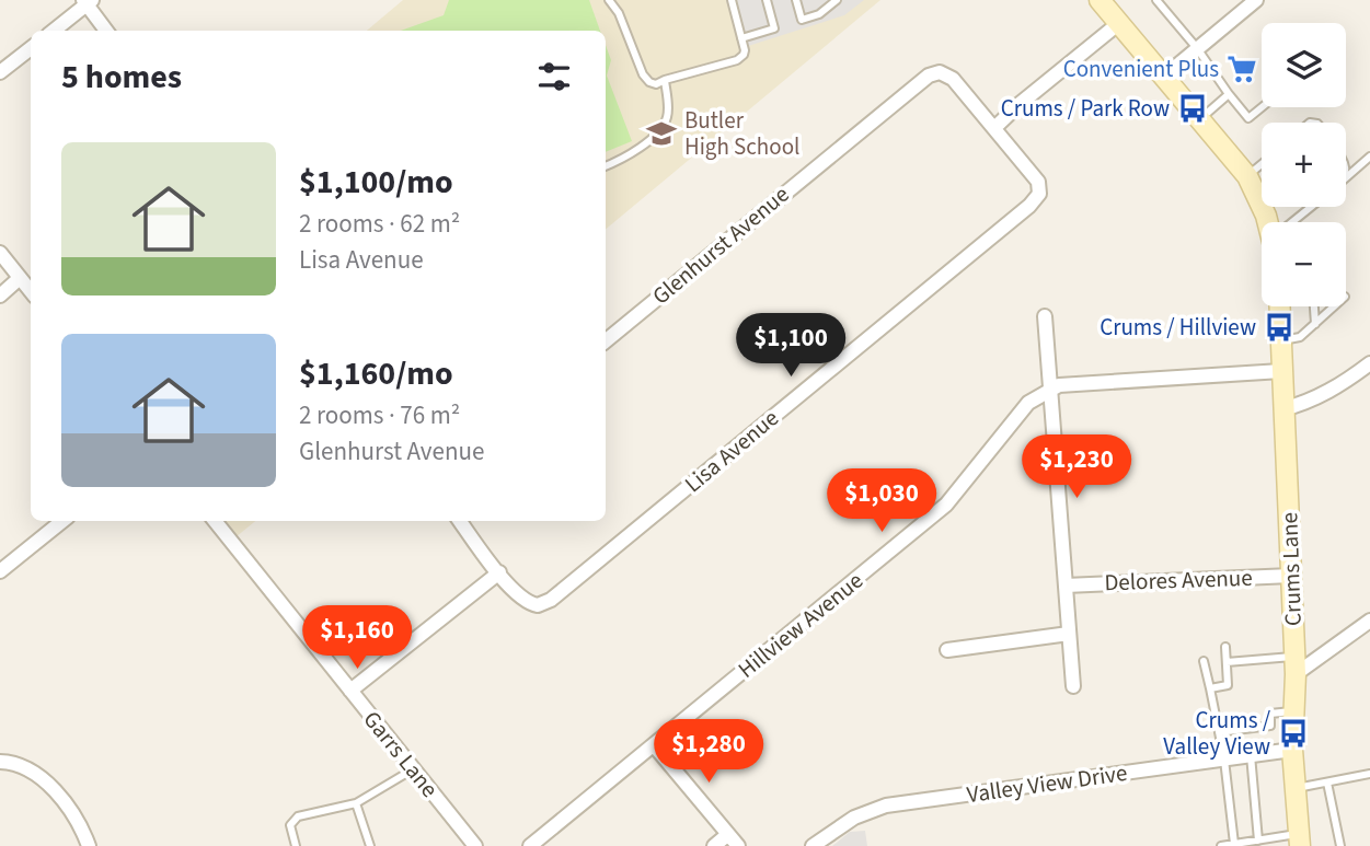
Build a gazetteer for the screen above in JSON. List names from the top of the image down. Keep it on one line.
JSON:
{"streets":{"main road":["Crums Lane"],"street":["Glenhurst Avenue","Lisa Avenue","Delores Avenue","Hillview Avenue","Garrs Lane","Valley View Drive"]},"crossings":[["Glenhurst Avenue","Lisa Avenue"],["Crums Lane","Delores Avenue"],["Crums Lane","Hillview Avenue"],["Crums Lane","Valley View Drive"]],"places":{"supermarket":["Convenient Plus"],"bus stop":["Crums / Park Row","Crums / Hillview","Crums / Valley View"],"school or university":["Butler High School"]},"page":{"map_buttons":["+","−"],"heading":"5 homes","list":[{"name":"$1,100/mo","note":"2 rooms · 62 m² · Lisa Avenue"},{"name":"$1,160/mo","note":"2 rooms · 76 m² · Glenhurst Avenue"}],"price":["$1,100","$1,230","$1,030","$1,160","$1,280"]}}
